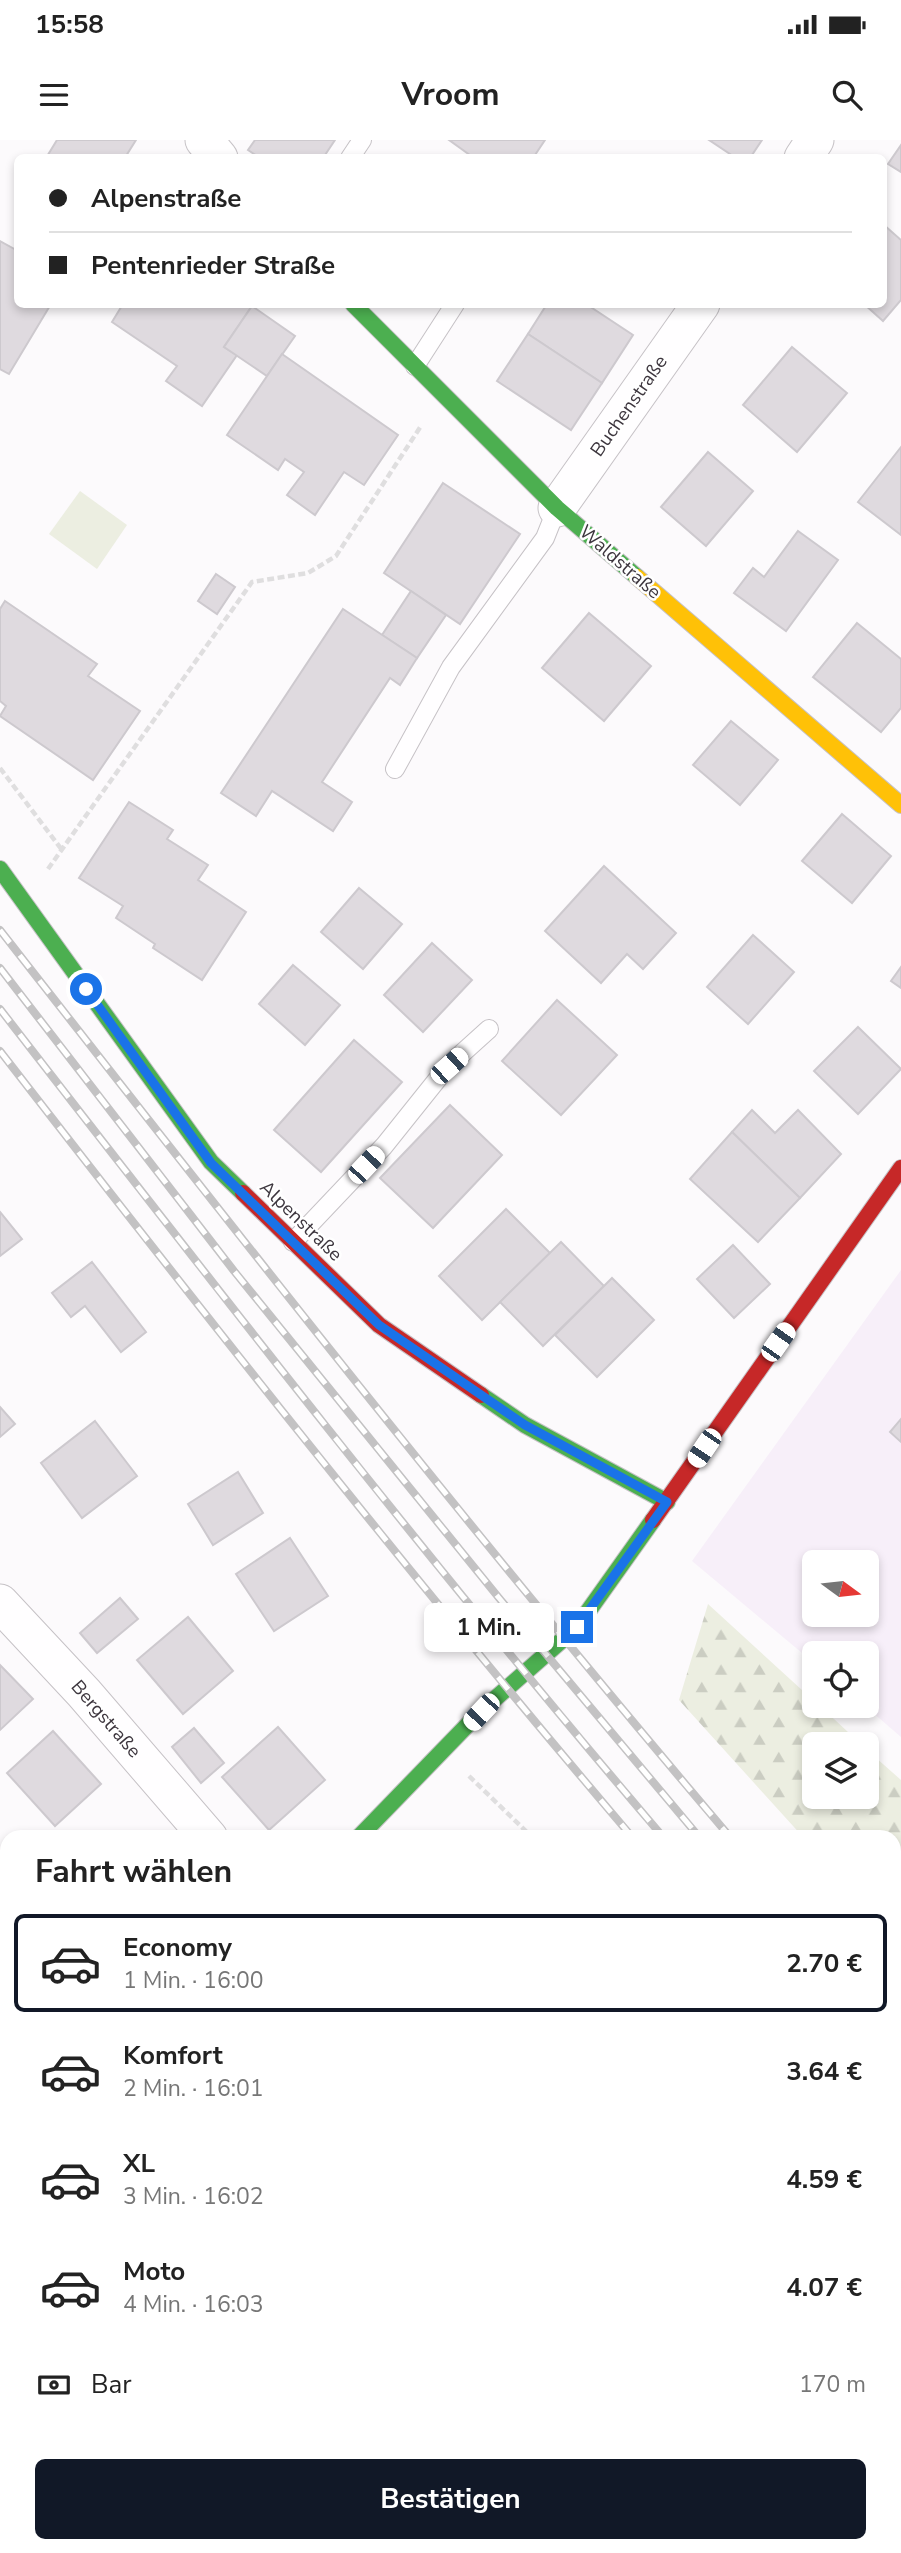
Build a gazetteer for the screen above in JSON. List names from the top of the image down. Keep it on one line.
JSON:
{"streets":{"street":["Buchenstraße","Waldstraße","Alpenstraße","Bergstraße"]},"crossings":[["Buchenstraße","Waldstraße"]],"north":"right","page":{"status":"15:58","header":"Vroom","banner":["Alpenstraße","Pentenrieder Straße"],"bubble":"1 Min.","heading":"Fahrt wählen","list":[{"name":"Economy","note":"1 Min. · 16:00","value":"2.70 €"},{"name":"Komfort","note":"2 Min. · 16:01","value":"3.64 €"},{"name":"XL","note":"3 Min. · 16:02","value":"4.59 €"},{"name":"Moto","note":"4 Min. · 16:03","value":"4.07 €"}],"pay":["Bar","170 m"],"buttons":"Bestätigen"}}
